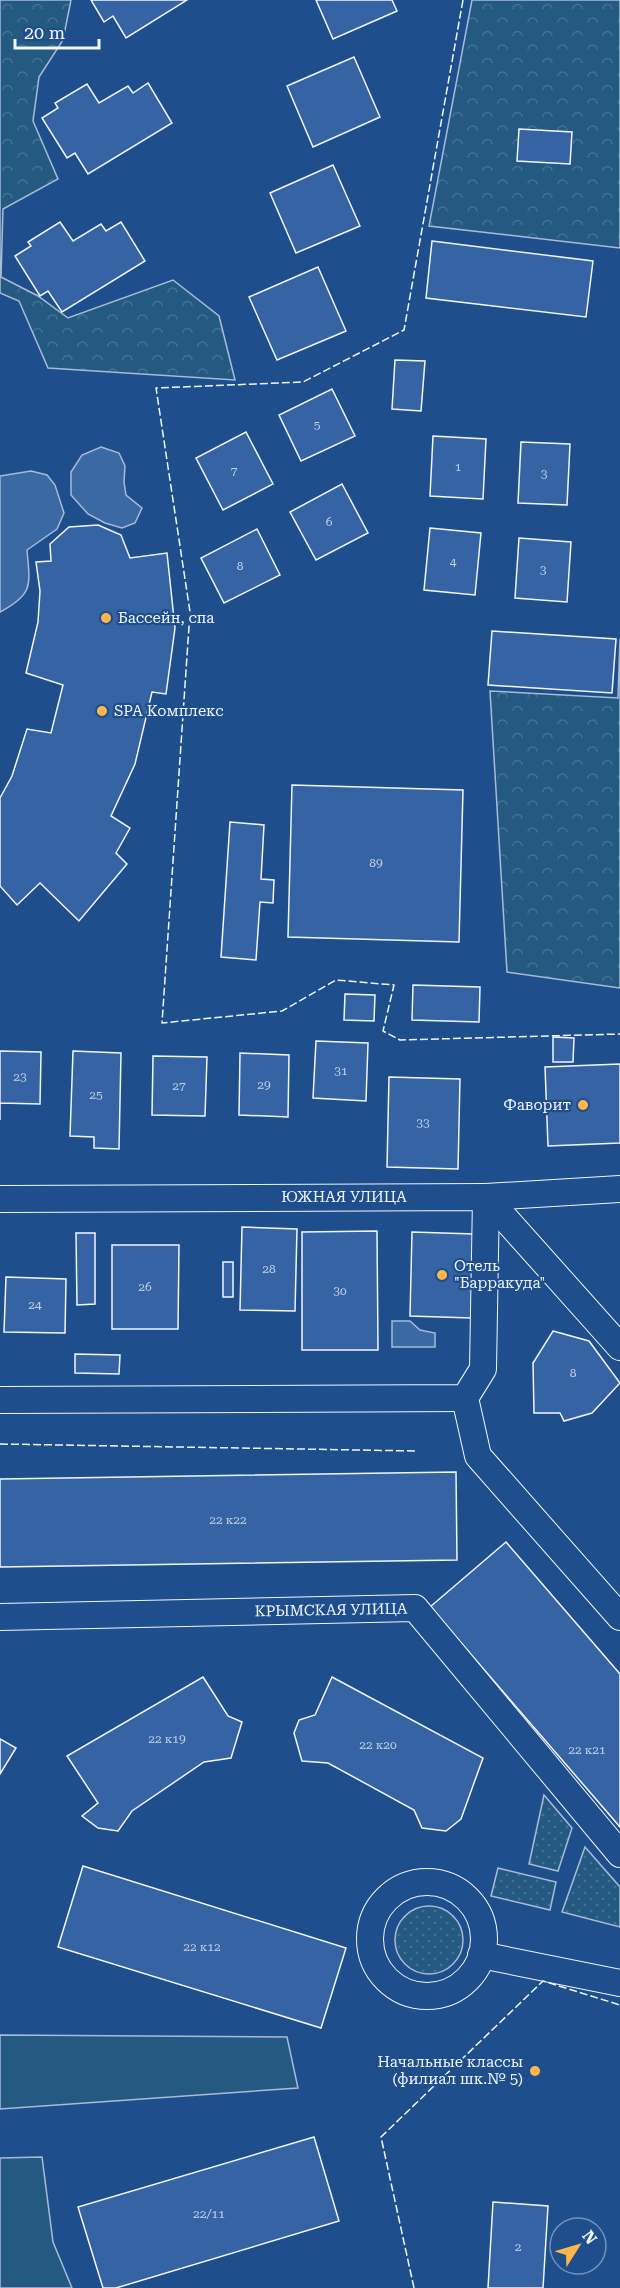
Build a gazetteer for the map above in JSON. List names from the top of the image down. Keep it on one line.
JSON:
{"streets":{"street":["ЮЖНАЯ УЛИЦА","КРЫМСКАЯ УЛИЦА"]},"places":["Бассейн, спа","SPA Комплекс","Фаворит","Отель \"Барракуда\"","Начальные классы (филиал шк.№ 5)"],"house_numbers":["5","1","7","3","6","4","8","3","89","31","23","29","27","25","33","28","26","30","24","8","22 к22","22 к19","22 к20","22 к21","22 к12","22/11","2"],"scale_bar":"20 m","north":"top right"}
